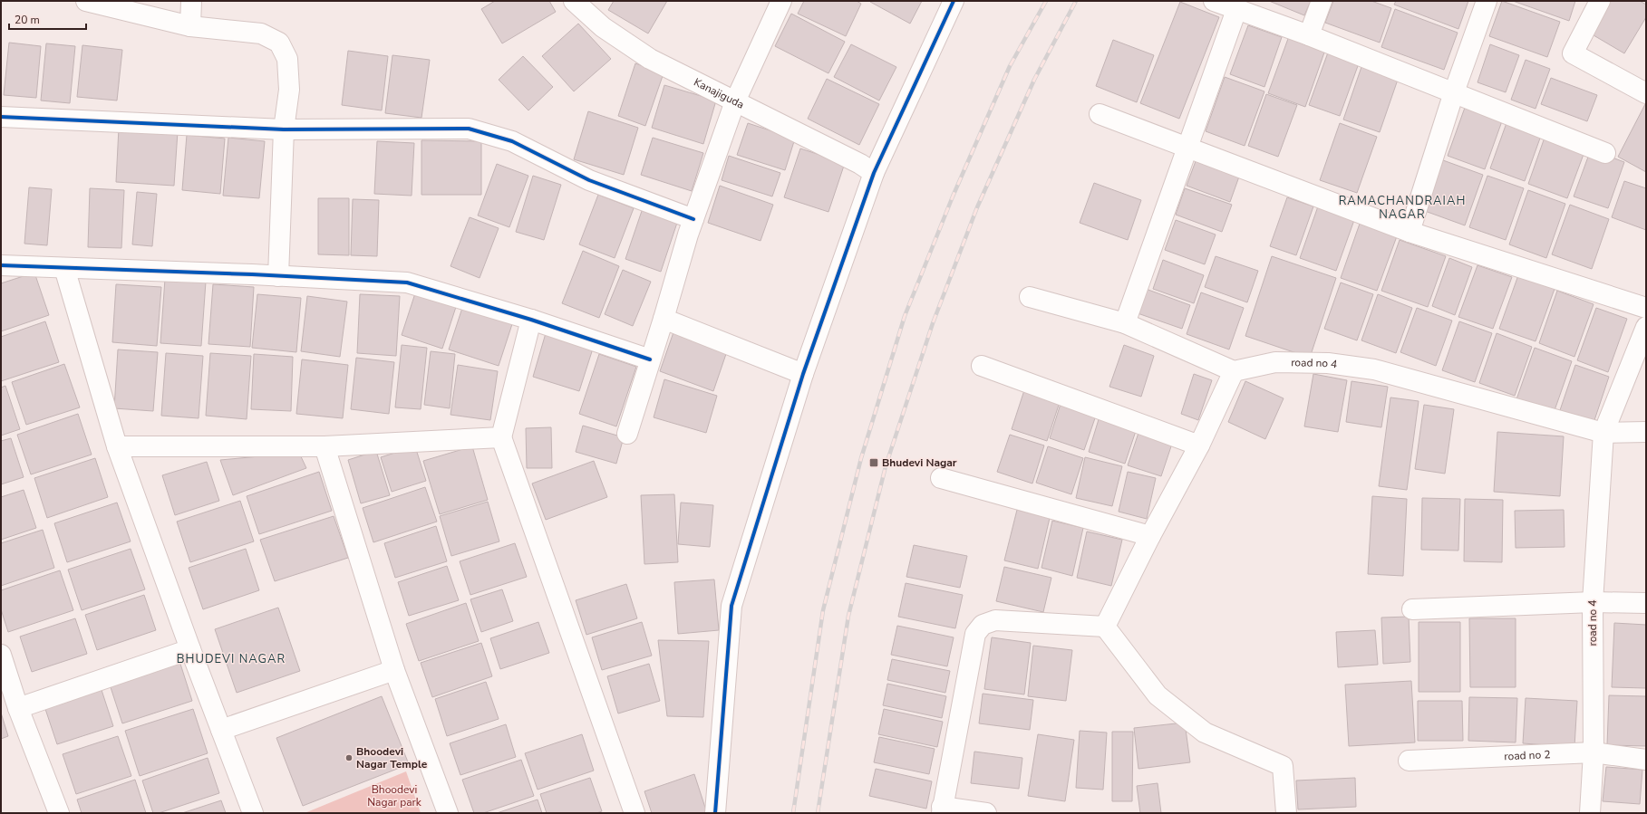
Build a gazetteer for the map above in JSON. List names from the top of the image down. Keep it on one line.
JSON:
{"streets":{"street":["Kanajiguda","road no 4","road no 2"]},"crossings":[["road no 4","road no 2"]],"districts":["RAMACHANDRAIAH NAGAR","BHUDEVI NAGAR"],"parks":["Bhoodevi Nagar park"],"places":{"transit":["Bhudevi Nagar"],"other":["Bhoodevi Nagar Temple"]},"scale_bar":"20 m"}
